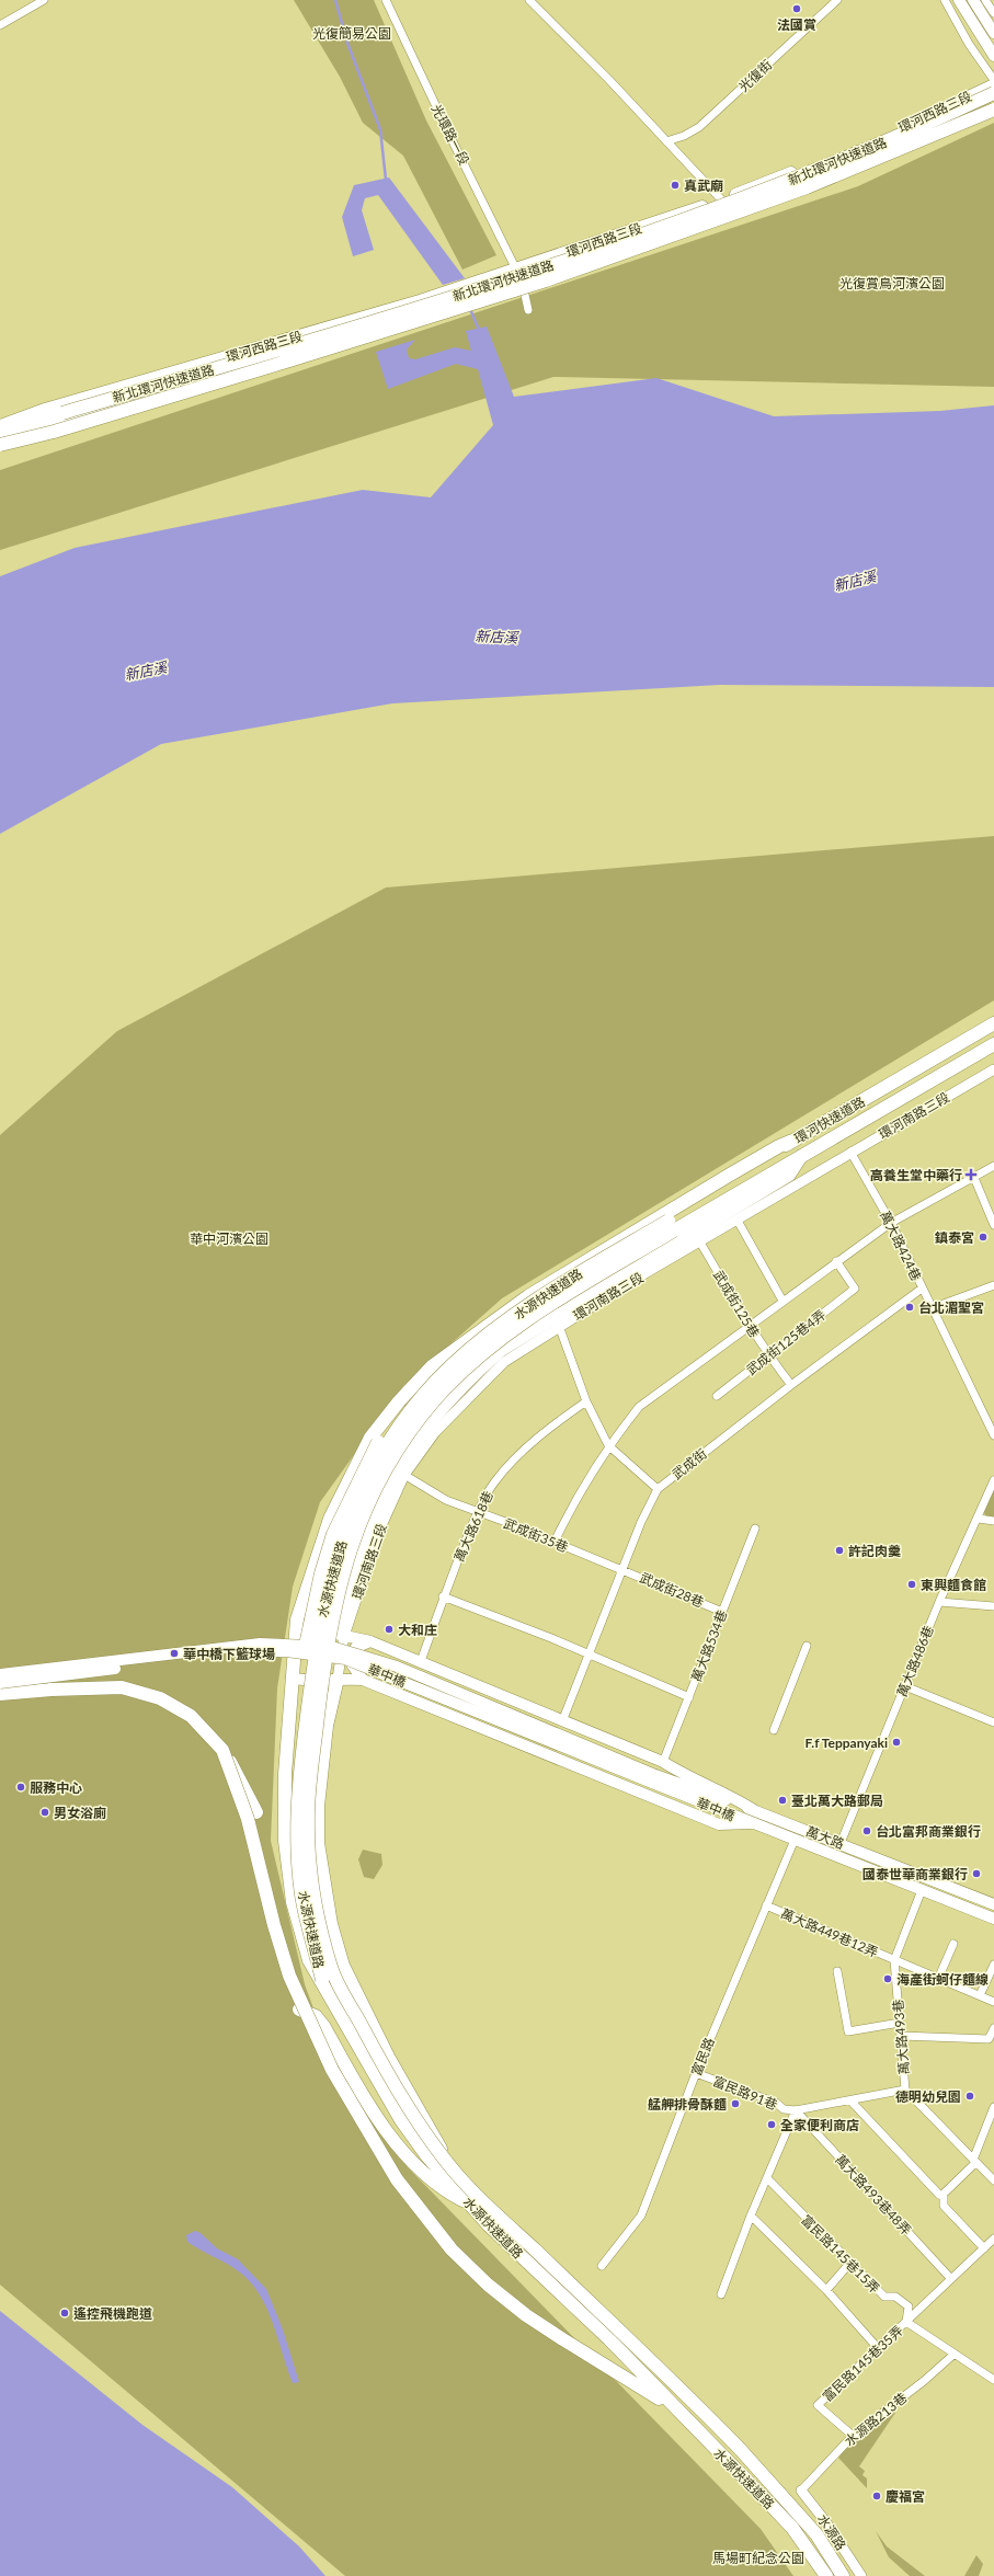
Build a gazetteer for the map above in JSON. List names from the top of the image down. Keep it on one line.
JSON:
{"streets":{"highway":["新北環河快速道路","環河快速道路","水源快速道路"],"main road":["環河西路三段","華中橋","萬大路"],"street":["光復街","光環路一段","環河南路三段","萬大路424巷","武成街125巷","武成街125巷4弄","武成街","萬大路618巷","武成街35巷","武成街28巷","萬大路534巷","萬大路486巷","萬大路449巷12弄","萬大路493巷","富民路","富民路91巷","萬大路493巷48弄","富民路145巷15弄","富民路145巷35弄","水源路213巷","水源路"]},"crossings":[["環河西路三段","光環路一段"],["環河西路三段","新北環河快速道路"],["環河南路三段","萬大路424巷"],["環河南路三段","武成街125巷"],["環河南路三段","武成街35巷"],["環河快速道路","水源快速道路"],["萬大路424巷","武成街"],["武成街125巷","武成街125巷4弄"],["武成街125巷","武成街"],["武成街","武成街35巷"],["武成街","武成街28巷"],["萬大路618巷","武成街35巷"],["武成街35巷","武成街28巷"],["武成街28巷","萬大路534巷"],["萬大路486巷","萬大路"],["華中橋","萬大路"],["萬大路","萬大路493巷"],["萬大路","富民路"],["萬大路449巷12弄","萬大路493巷"],["萬大路449巷12弄","富民路"],["富民路","富民路91巷"],["富民路91巷","萬大路493巷48弄"],["萬大路493巷48弄","富民路145巷35弄"],["富民路145巷15弄","富民路145巷35弄"],["富民路145巷35弄","水源路213巷"],["水源路213巷","水源路"]],"water":["新店溪"],"parks":["光復簡易公園","光復賞鳥河濱公園","華中河濱公園","馬場町紀念公園"],"places":{"other":["法國賞","真武廟","鎮泰宮","台北湄聖宮","許記肉羹","東興麵食館","大和庄","華中橋下籃球場","F.f Teppanyaki","服務中心","臺北萬大路郵局","男女浴廁","台北富邦商業銀行","國泰世華商業銀行","海產街蚵仔麵線","德明幼兒園","艋舺排骨酥麵","全家便利商店","遙控飛機跑道","慶福宮"],"health":["高養生堂中藥行"]}}
